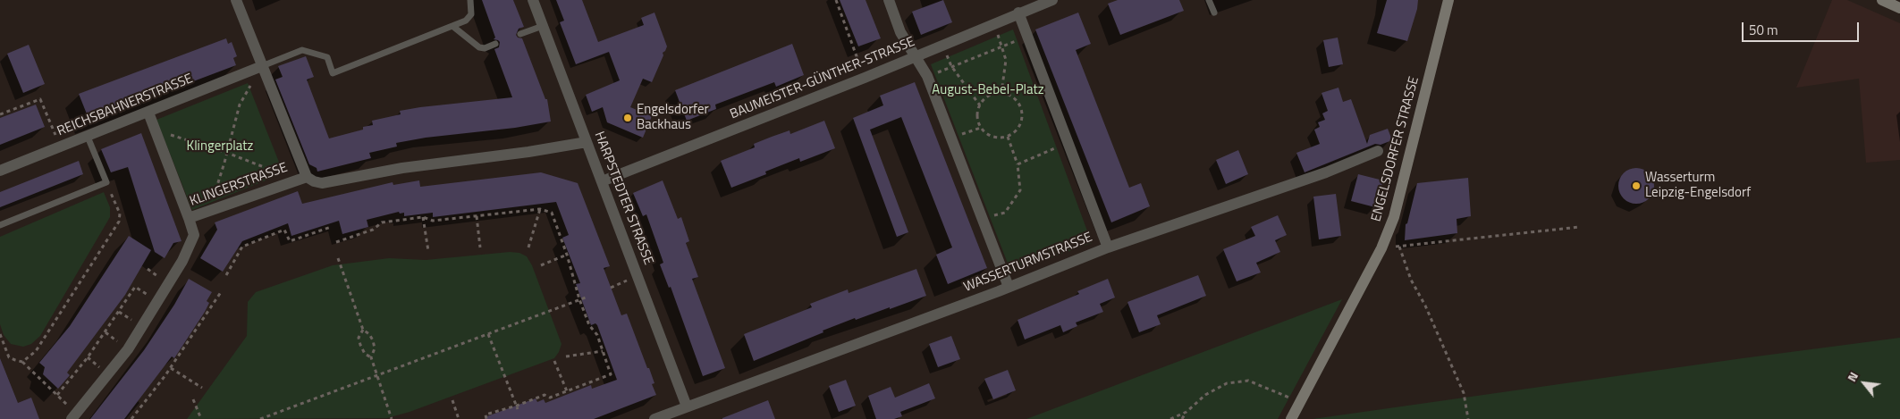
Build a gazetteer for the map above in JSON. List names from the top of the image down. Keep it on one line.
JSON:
{"streets":{"main road":["ENGELSDORFER STRASSE"],"street":["BAUMEISTER-GÜNTHER-STRASSE","REICHSBAHNERSTRASSE","KLINGERSTRASSE","HARPSTEDTER STRASSE","WASSERTURMSTRASSE"]},"crossings":[["BAUMEISTER-GÜNTHER-STRASSE","HARPSTEDTER STRASSE"],["KLINGERSTRASSE","HARPSTEDTER STRASSE"],["HARPSTEDTER STRASSE","WASSERTURMSTRASSE"]],"parks":["August-Bebel-Platz","Klingerplatz"],"places":["Engelsdorfer Backhaus","Wasserturm Leipzig-Engelsdorf"],"scale_bar":"50 m","north":"top left"}
